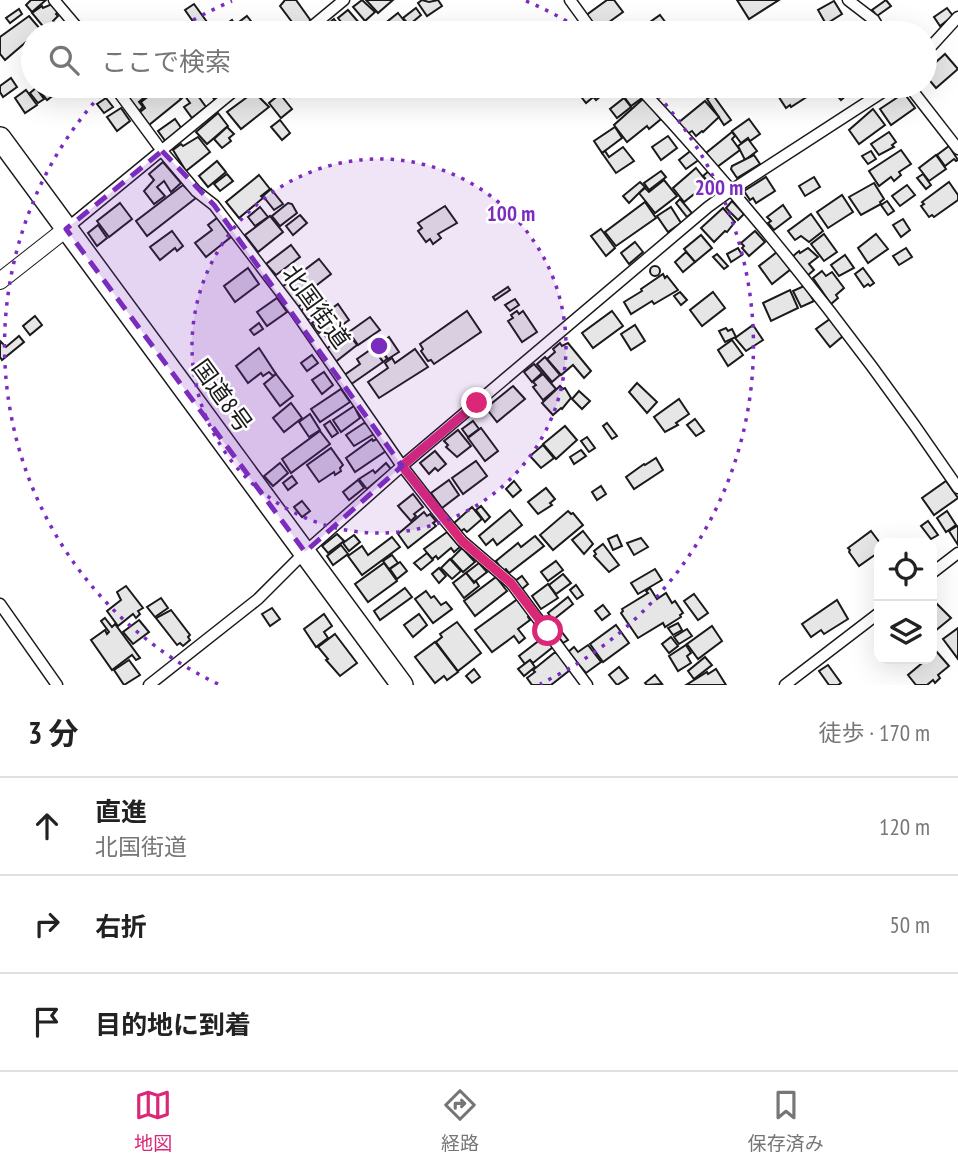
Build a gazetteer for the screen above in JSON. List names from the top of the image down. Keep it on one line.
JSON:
{"streets":{"highway":["国道8号"],"street":["北国街道"]},"page":{"search":"ここで検索","heading":["3 分","徒歩 · 170 m"],"list":[["直進","北国街道","120 m"],["右折","50 m"],"目的地に到着"],"nav":["地図","経路","保存済み"]},"rings":["200 m","100 m"]}
